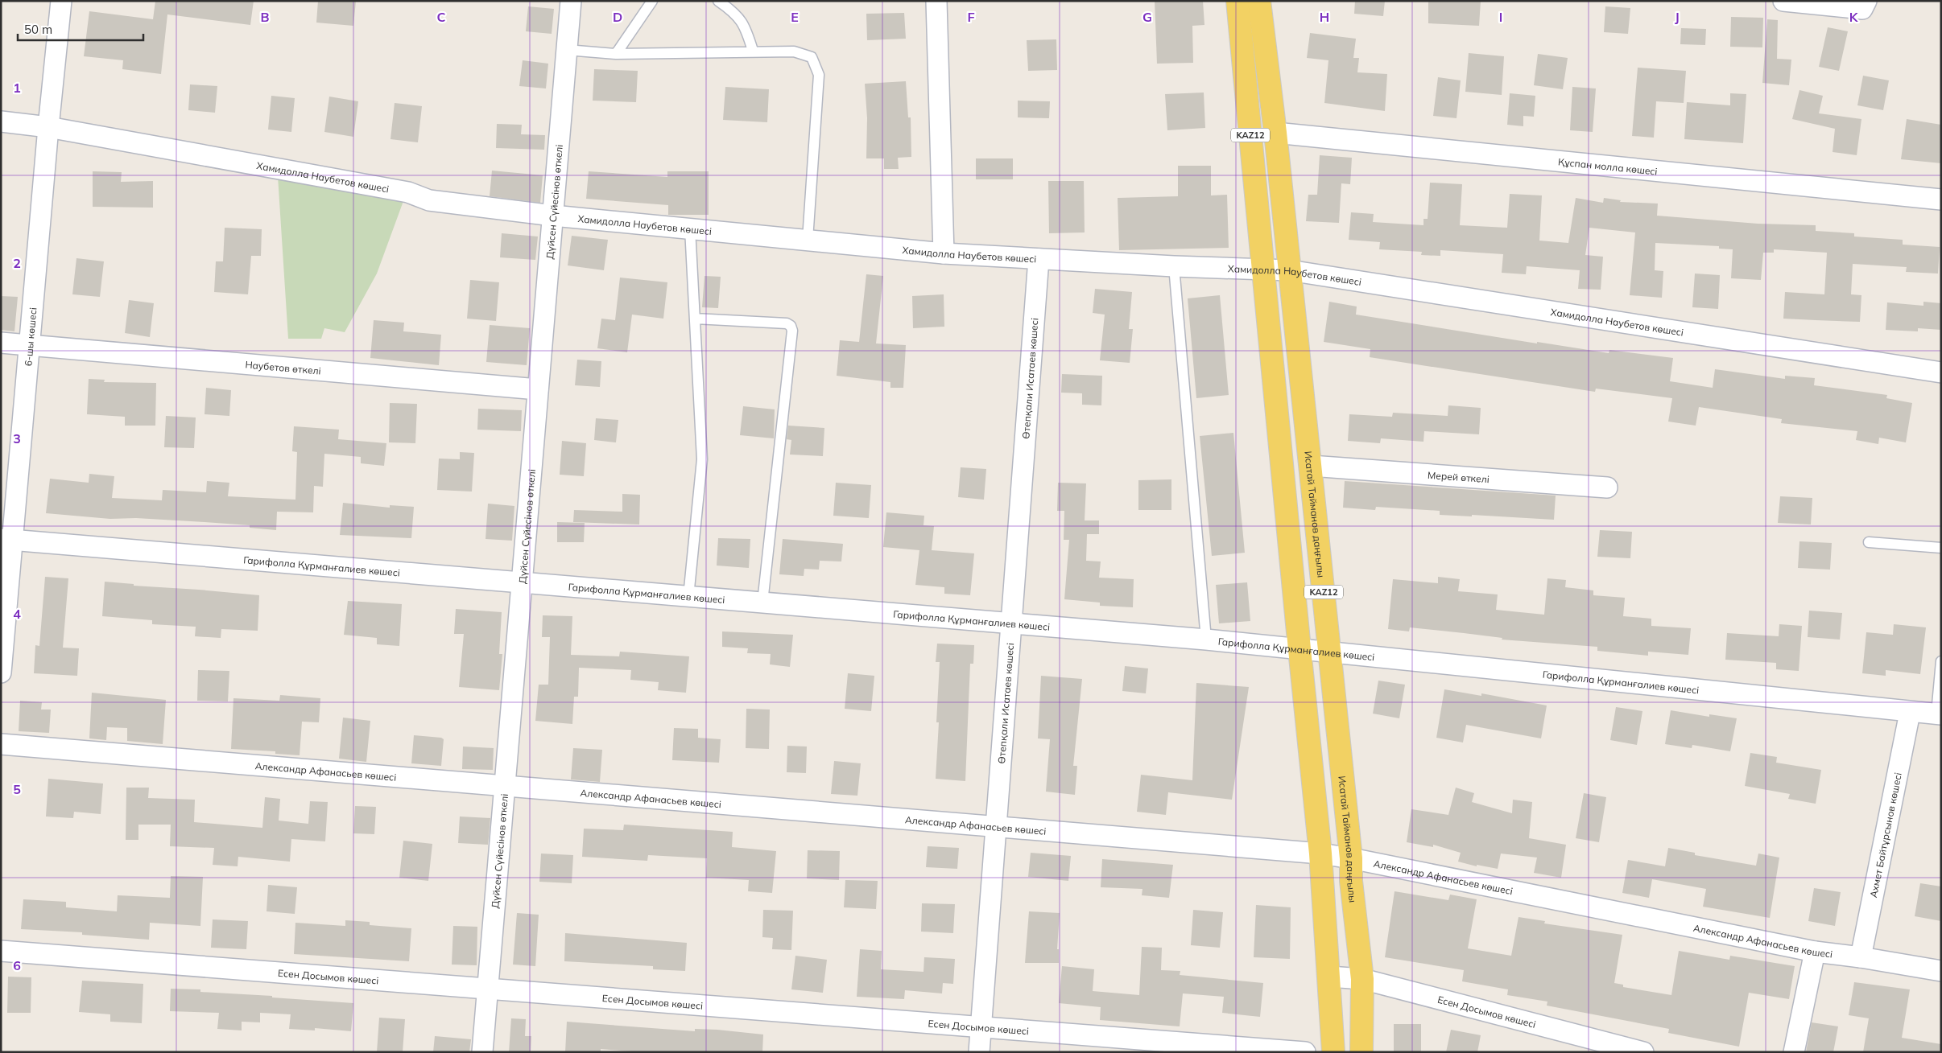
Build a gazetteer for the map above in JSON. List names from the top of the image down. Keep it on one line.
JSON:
{"streets":{"main road":["KAZ12","Исатай Тайманов даңғылы"],"street":["Құспан молла көшесі","Хамидолла Наубетов көшесі","Дүйсен Сүйесінов өткелі","6-шы көшесі","Наубетов өткелі","Өтепқали Исатаев көшесі","Мерей өткелі","Гарифолла Құрманғалиев көшесі","Александр Афанасьев көшесі","Ахмет Байтұрсынов көшесі","Есен Досымов көшесі"]},"crossings":[["KAZ12","Хамидолла Наубетов көшесі"],["KAZ12","Гарифолла Құрманғалиев көшесі"],["KAZ12","Александр Афанасьев көшесі"],["KAZ12","Есен Досымов көшесі"],["Құспан молла көшесі","Исатай Тайманов даңғылы"],["Хамидолла Наубетов көшесі","Дүйсен Сүйесінов өткелі"],["Хамидолла Наубетов көшесі","6-шы көшесі"],["Хамидолла Наубетов көшесі","Өтепқали Исатаев көшесі"],["Хамидолла Наубетов көшесі","Исатай Тайманов даңғылы"],["Дүйсен Сүйесінов өткелі","Наубетов өткелі"],["Дүйсен Сүйесінов өткелі","Гарифолла Құрманғалиев көшесі"],["Дүйсен Сүйесінов өткелі","Александр Афанасьев көшесі"],["Дүйсен Сүйесінов өткелі","Есен Досымов көшесі"],["6-шы көшесі","Наубетов өткелі"],["6-шы көшесі","Гарифолла Құрманғалиев көшесі"],["Өтепқали Исатаев көшесі","Гарифолла Құрманғалиев көшесі"],["Өтепқали Исатаев көшесі","Александр Афанасьев көшесі"],["Өтепқали Исатаев көшесі","Есен Досымов көшесі"],["Мерей өткелі","Исатай Тайманов даңғылы"],["Исатай Тайманов даңғылы","Гарифолла Құрманғалиев көшесі"],["Исатай Тайманов даңғылы","Александр Афанасьев көшесі"],["Исатай Тайманов даңғылы","Есен Досымов көшесі"],["Гарифолла Құрманғалиев көшесі","Ахмет Байтұрсынов көшесі"],["Александр Афанасьев көшесі","Ахмет Байтұрсынов көшесі"]],"scale_bar":"50 m","grid":{"columns":["B","C","D","E","F","G","H","I","J","K"],"rows":["1","2","3","4","5","6"]}}
